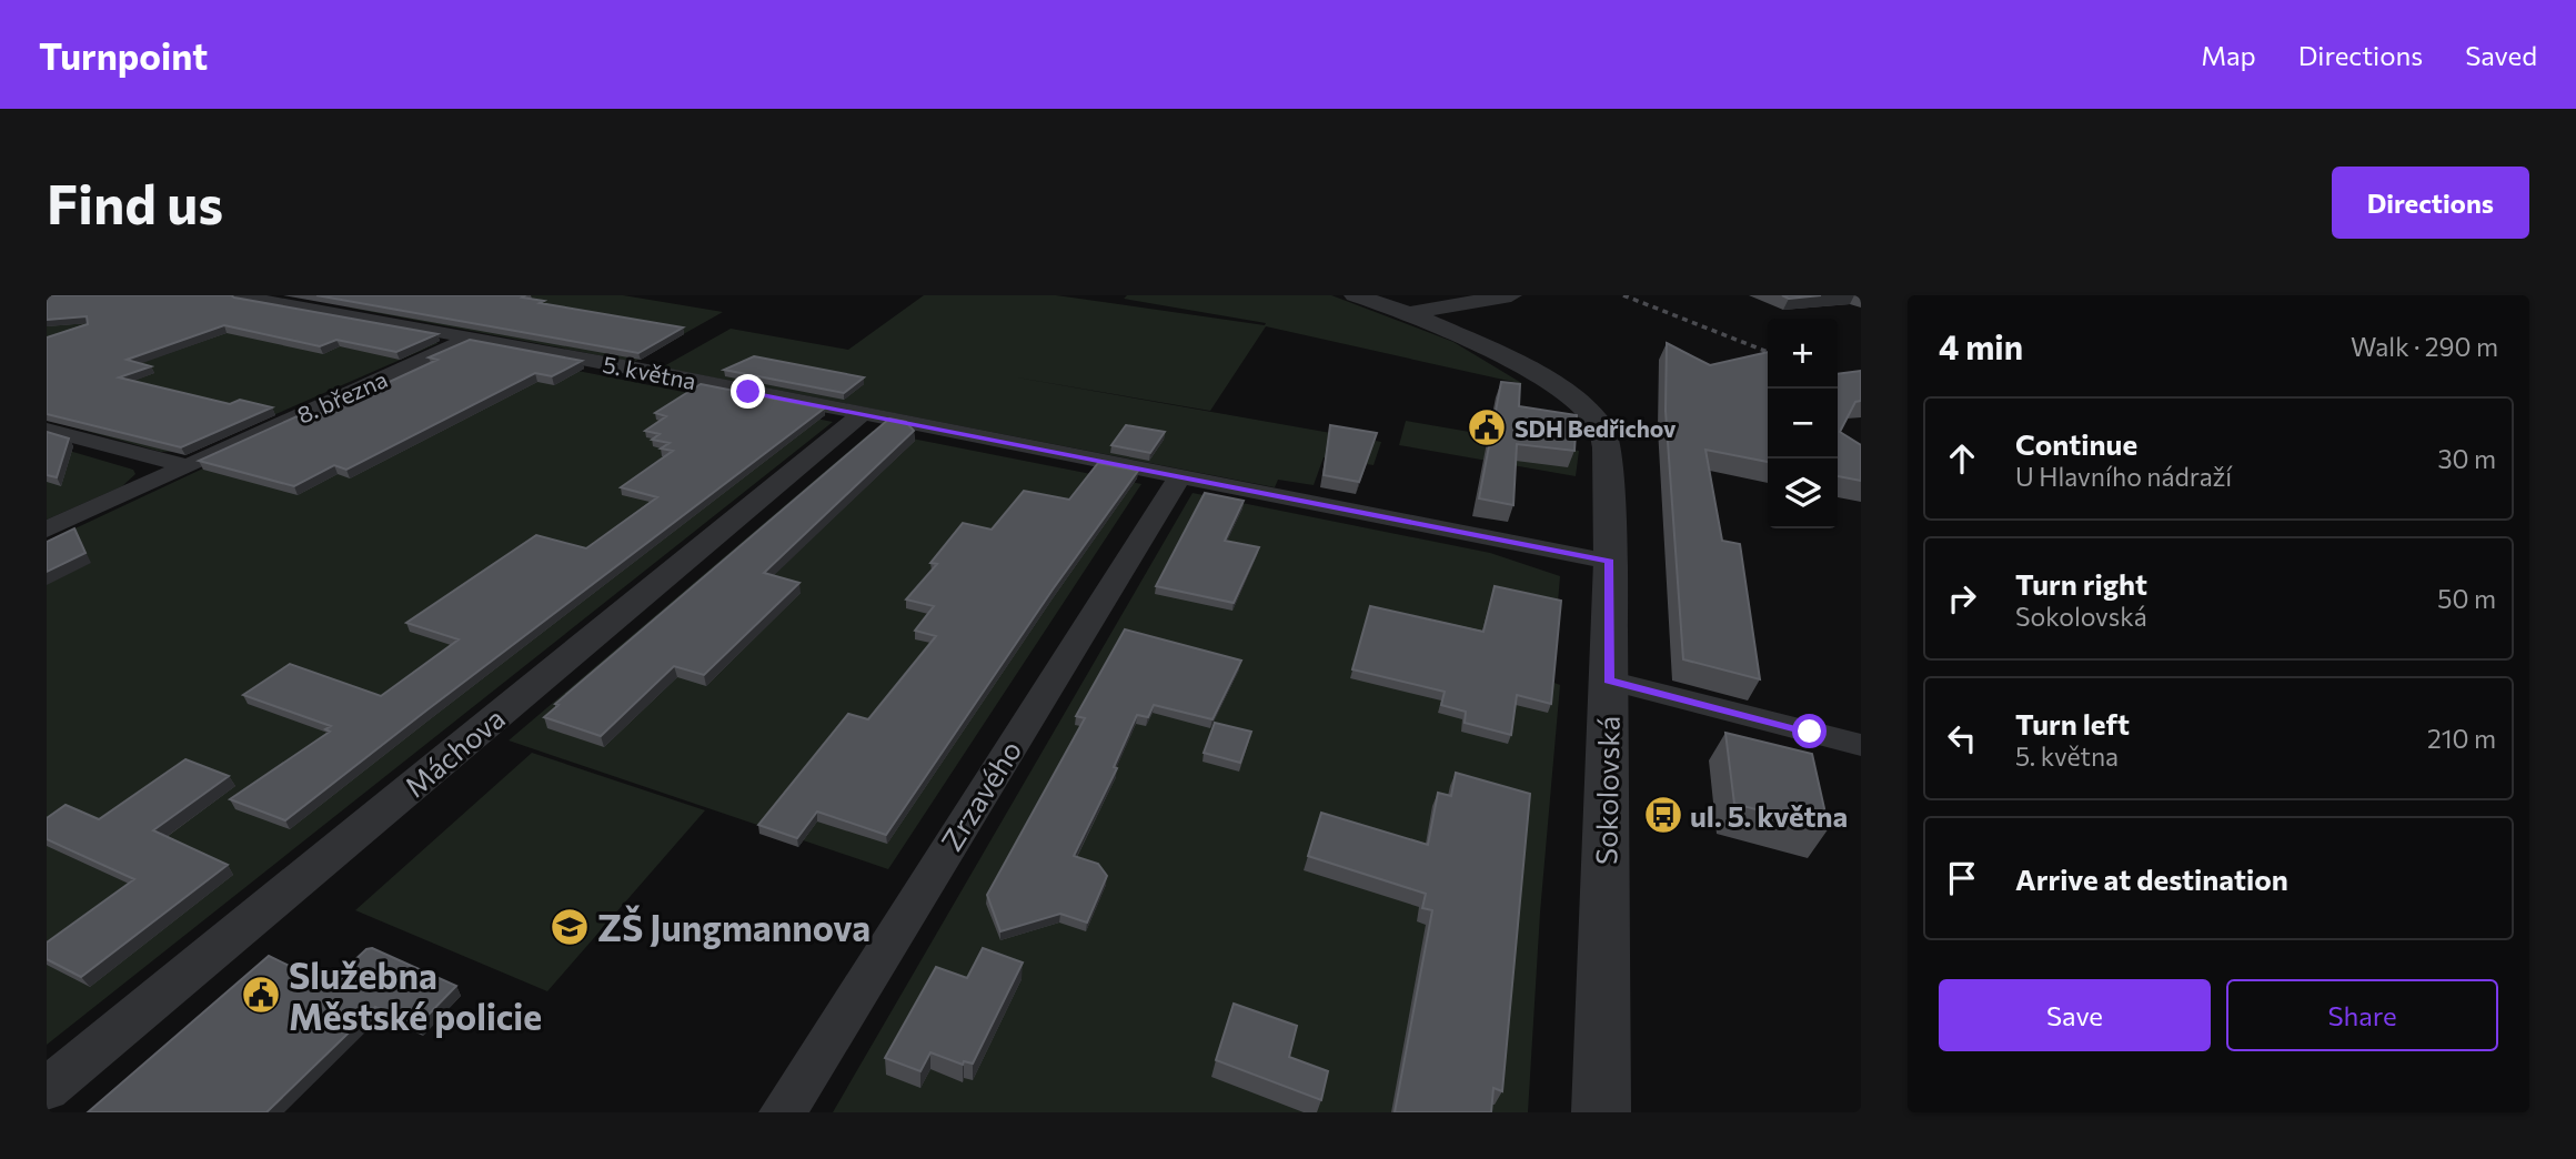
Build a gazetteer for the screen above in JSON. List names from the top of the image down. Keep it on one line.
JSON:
{"streets":{"street":["5. května","8. března","Máchova","Sokolovská","Zrzavého"]},"crossings":[["5. května","8. března"],["5. května","Máchova"],["5. května","Sokolovská"],["5. května","Zrzavého"]],"places":{"public building":["SDH Bedřichov","Služebna Městské policie"],"bus stop":["ul. 5. května"],"school or university":["ZŠ Jungmannova"]},"page":{"header":"Turnpoint","nav":["Map","Directions","Saved"],"buttons":["Directions",["Save","Share"]],"title":"Find us","heading":["4 min","Walk · 290 m"],"map_buttons":["+","−"],"list":[["Continue","U Hlavního nádraží","30 m"],["Turn right","Sokolovská","50 m"],["Turn left","5. května","210 m"],"Arrive at destination"]}}
